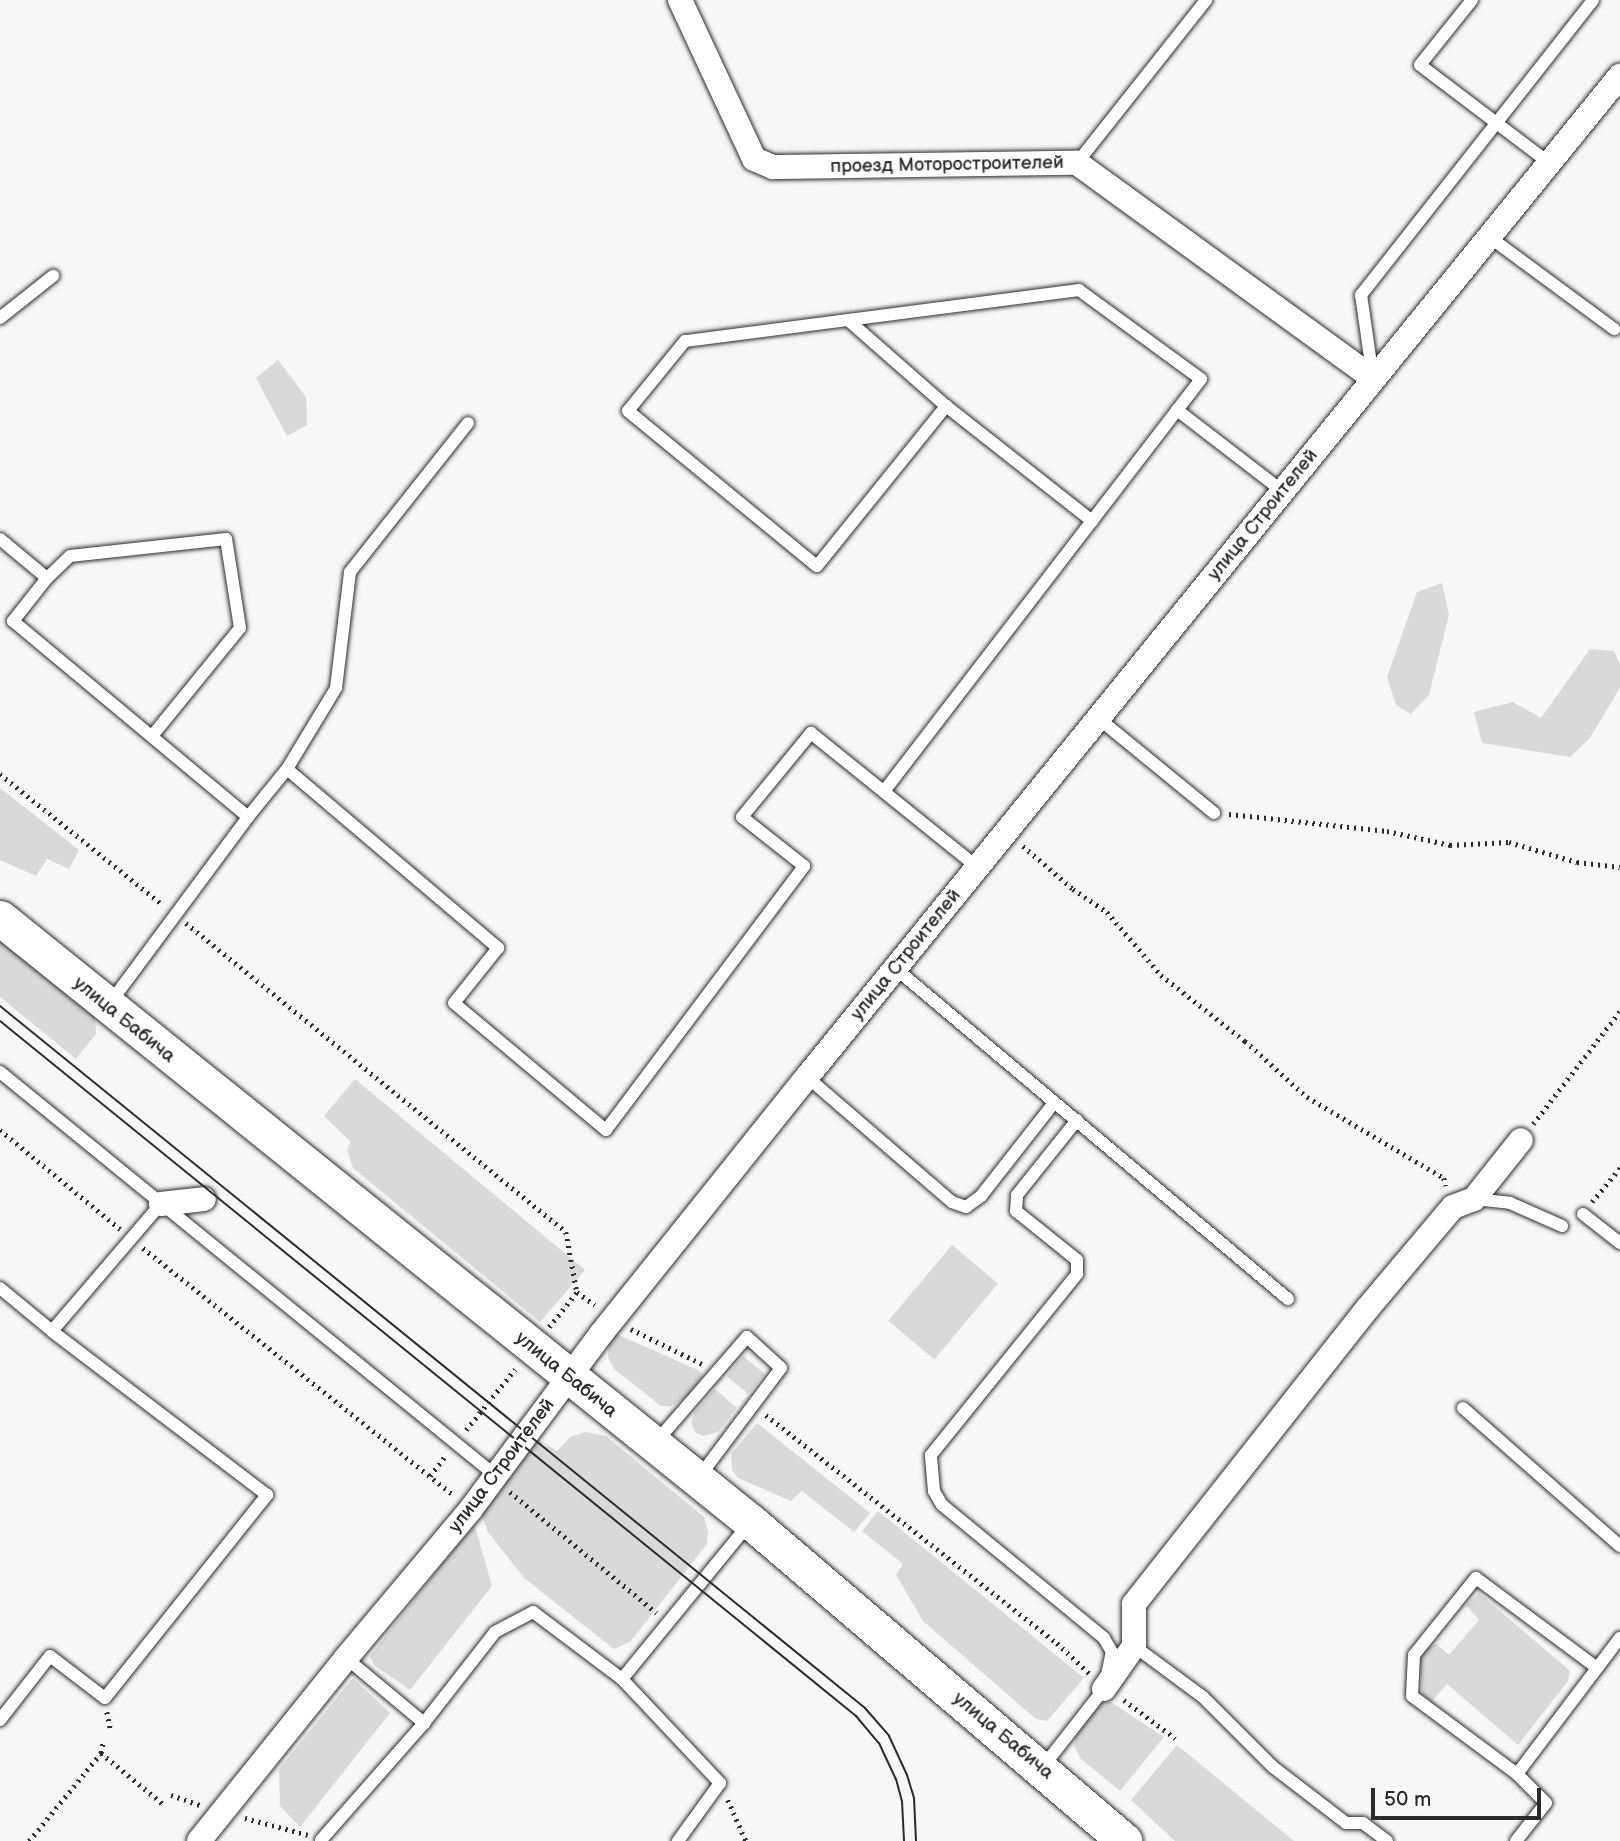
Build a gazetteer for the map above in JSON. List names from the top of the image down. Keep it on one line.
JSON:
{"streets":{"street":["проезд Моторостроителей","улица Строителей","улица Бабича"]},"crossings":[["проезд Моторостроителей","улица Строителей"],["улица Строителей","улица Бабича"]],"scale_bar":"50 m"}
